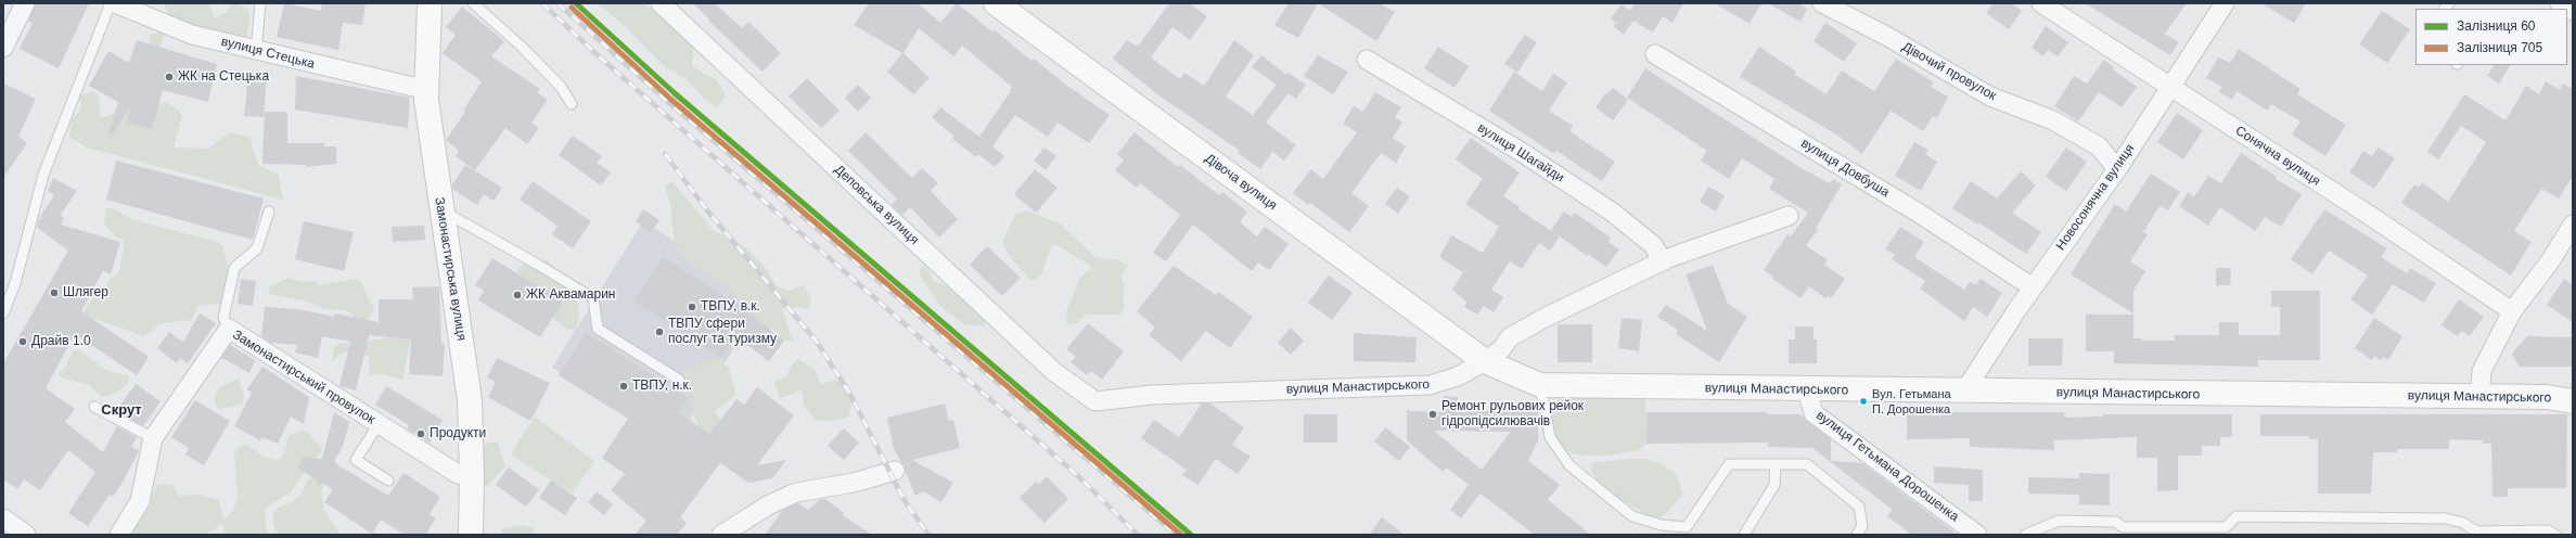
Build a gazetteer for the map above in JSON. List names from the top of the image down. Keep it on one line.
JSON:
{"streets":{"main road":["Дівоча вулиця","Замонастирська вулиця","вулиця Манастирського"],"street":["вулиця Стецька","Дівочий провулок","вулиця Шагайди","Сонячна вулиця","вулиця Довбуша","Новосонячна вулиця","Деповська вулиця","Замонастирський провулок","вулиця Гетьмана Дорошенка"]},"crossings":[["вулиця Стецька","Замонастирська вулиця"],["Дівочий провулок","Новосонячна вулиця"],["Сонячна вулиця","Новосонячна вулиця"],["вулиця Довбуша","Новосонячна вулиця"],["Дівоча вулиця","вулиця Манастирського"],["Новосонячна вулиця","вулиця Манастирського"],["Деповська вулиця","вулиця Манастирського"],["Замонастирська вулиця","Замонастирський провулок"],["вулиця Манастирського","вулиця Гетьмана Дорошенка"]],"districts":["Скрут"],"places":["ЖК на Стецька","Шлягер","ЖК Аквамарин","ТВПУ, в.к.","ТВПУ сфери послуг та туризму","Драйв 1.0","ТВПУ, н.к.","Вул. Гетьмана П. Дорошенка","Ремонт рульових рейок гідропідсилювачів","Продукти"],"lines":["rail line 60","rail line 705"],"legend":["Залізниця 60","Залізниця 705"]}
